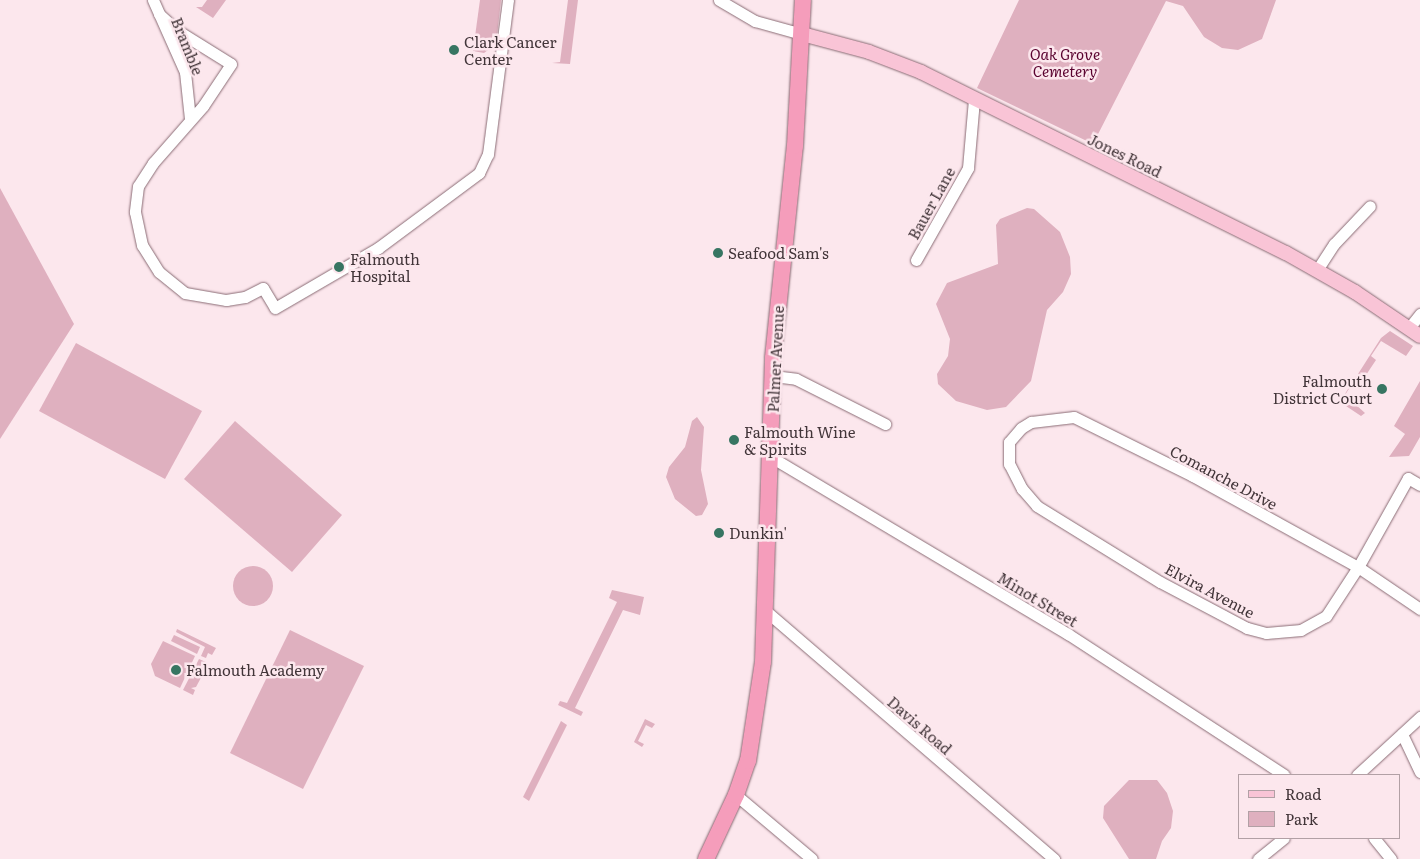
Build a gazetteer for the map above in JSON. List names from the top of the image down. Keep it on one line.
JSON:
{"streets":{"highway":["Palmer Avenue"],"main road":["Jones Road"],"street":["Bramble","Bauer Lane","Comanche Drive","Elvira Avenue","Minot Street","Davis Road"]},"crossings":[["Jones Road","Bauer Lane"],["Jones Road","Palmer Avenue"],["Palmer Avenue","Minot Street"],["Palmer Avenue","Davis Road"],["Comanche Drive","Elvira Avenue"]],"parks":["Oak Grove Cemetery"],"places":["Clark Cancer Center","Seafood Sam's","Falmouth Hospital","Falmouth District Court","Falmouth Wine & Spirits","Dunkin'","Falmouth Academy"],"legend":["Road","Park"]}
